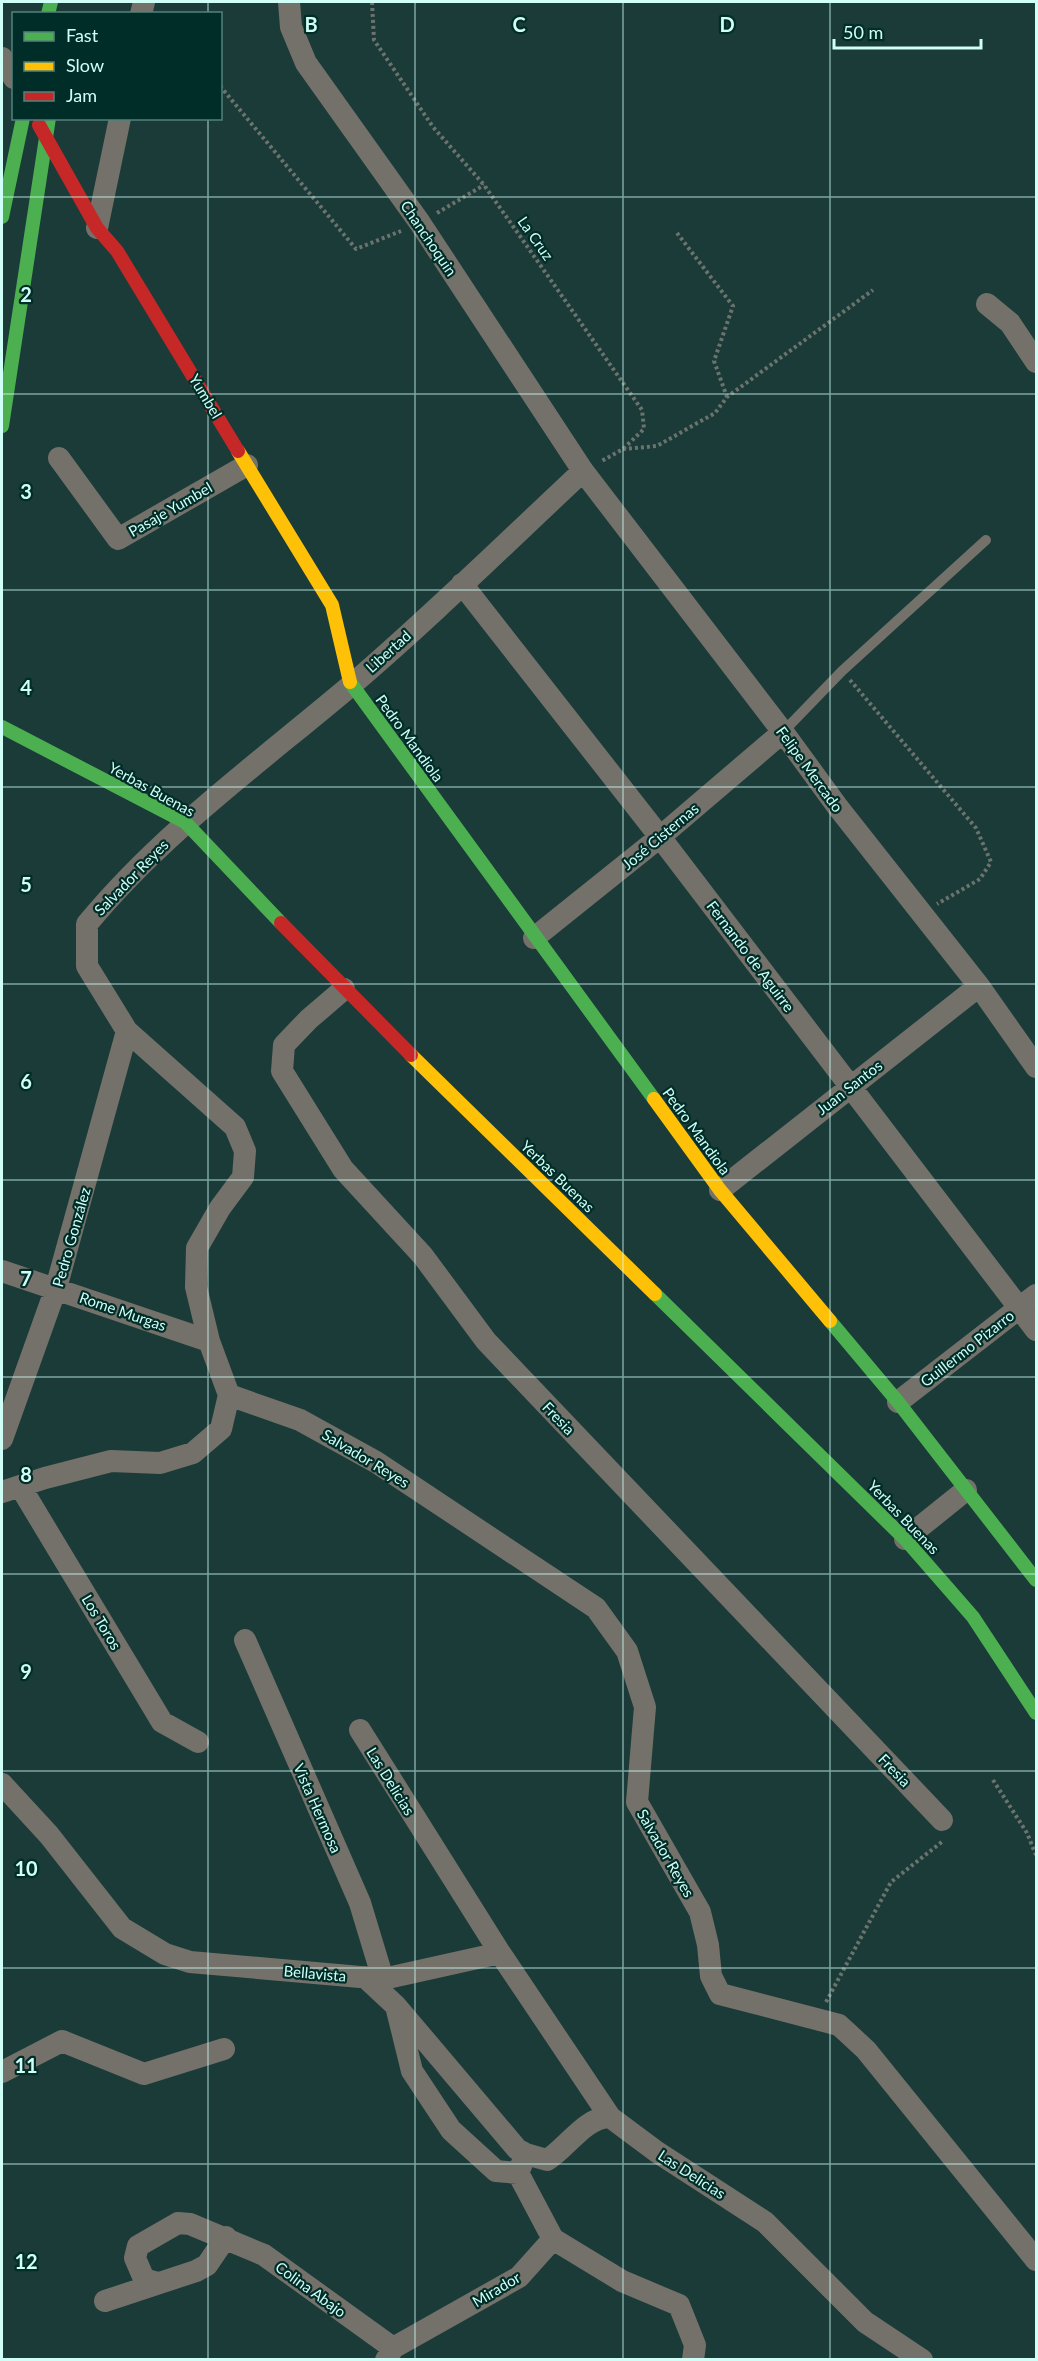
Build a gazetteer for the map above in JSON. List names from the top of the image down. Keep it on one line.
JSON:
{"streets":{"street":["Chanchoquin","Yumbel","Pasaje Yumbel","Libertad","Pedro Mandiola","Felipe Mercado","Yerbas Buenas","José Cisternas","Salvador Reyes","Fernando de Aguirre","Juan Santos","Pedro González","Rome Murgas","Guillermo Pizarro","Fresia","Los Toros","Las Delicias","Vista Hermosa","Bellavista","Colina Abajo","Mirador"],"path":["La Cruz"]},"crossings":[["Chanchoquin","La Cruz"],["Chanchoquin","Libertad"],["Chanchoquin","Felipe Mercado"],["La Cruz","Libertad"],["La Cruz","Felipe Mercado"],["Yumbel","Pasaje Yumbel"],["Yumbel","Libertad"],["Yumbel","Pedro Mandiola"],["Libertad","Pedro Mandiola"],["Libertad","Felipe Mercado"],["Libertad","Yerbas Buenas"],["Libertad","Salvador Reyes"],["Libertad","Fernando de Aguirre"],["Pedro Mandiola","José Cisternas"],["Pedro Mandiola","Juan Santos"],["Pedro Mandiola","Guillermo Pizarro"],["Felipe Mercado","José Cisternas"],["Felipe Mercado","Juan Santos"],["Yerbas Buenas","Salvador Reyes"],["Yerbas Buenas","Fresia"],["José Cisternas","Fernando de Aguirre"],["Salvador Reyes","Pedro González"],["Salvador Reyes","Rome Murgas"],["Fernando de Aguirre","Juan Santos"],["Fernando de Aguirre","Guillermo Pizarro"],["Pedro González","Rome Murgas"],["Vista Hermosa","Bellavista"],["Colina Abajo","Mirador"]],"legend":["Fast","Slow","Jam"],"scale_bar":"50 m","grid":{"columns":["B","C","D"],"rows":["2","3","4","5","6","7","8","9","10","11","12"]}}
